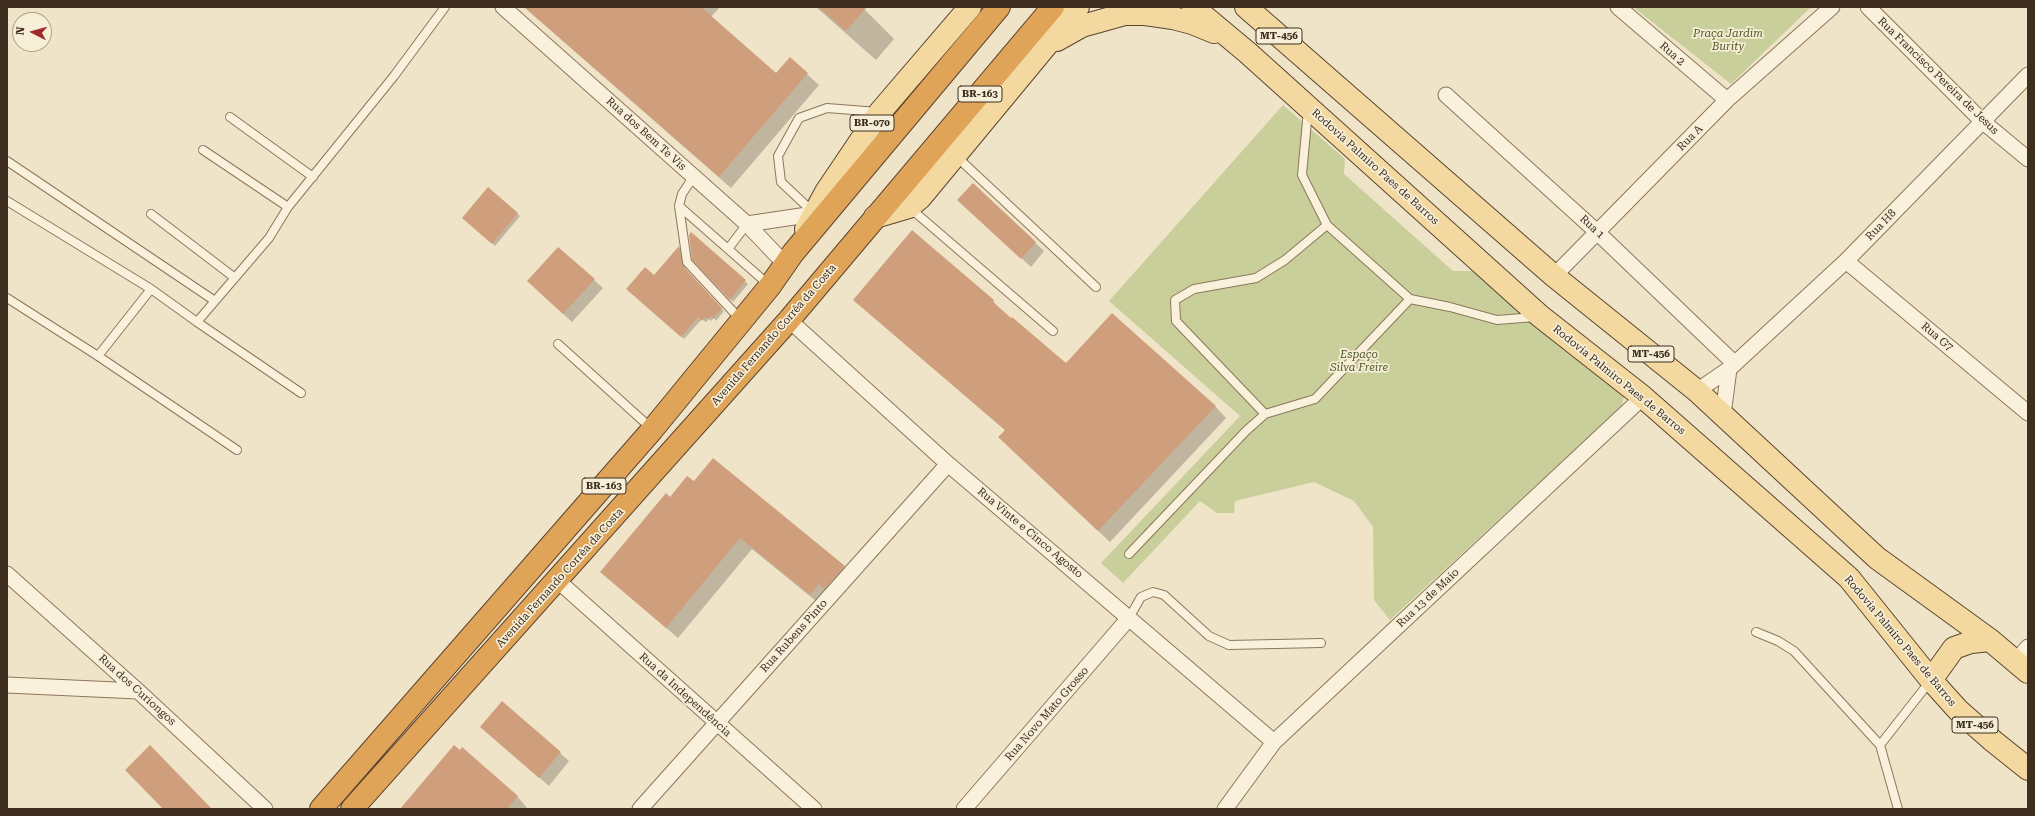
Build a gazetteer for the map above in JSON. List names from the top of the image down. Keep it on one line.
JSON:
{"streets":{"highway":["BR-163","Avenida Fernando Corrêa da Costa"],"main road":["MT-456","BR-070","Rodovia Palmiro Paes de Barros"],"street":["Rua 2","Rua Francisco Pereira de Jesus","Rua dos Bem Te Vis","Rua A","Rua H8","Rua 1","Rua G7","Rua Vinte e Cinco Agosto","Rua 13 de Maio","Rua Rubens Pinto","Rua dos Curiongos","Rua da Independência","Rua Novo Mato Grosso"]},"crossings":[["MT-456","Rua A"],["MT-456","Rodovia Palmiro Paes de Barros"],["MT-456","Rua H8"],["Rua 2","Rua A"],["Rua Francisco Pereira de Jesus","Rua H8"],["BR-163","BR-070"],["BR-163","Rua dos Bem Te Vis"],["BR-070","Rua dos Bem Te Vis"],["Rua A","Rua 1"],["Rodovia Palmiro Paes de Barros","Rua 13 de Maio"],["Rua H8","Rua 1"],["Rua H8","Rua G7"],["Avenida Fernando Corrêa da Costa","Rua Vinte e Cinco Agosto"],["Avenida Fernando Corrêa da Costa","Rua da Independência"],["Rua Vinte e Cinco Agosto","Rua 13 de Maio"],["Rua Vinte e Cinco Agosto","Rua Rubens Pinto"],["Rua Vinte e Cinco Agosto","Rua Novo Mato Grosso"],["Rua Rubens Pinto","Rua da Independência"]],"parks":["Praça Jardim Burity","Espaço Silva Freire"],"north":"left"}
